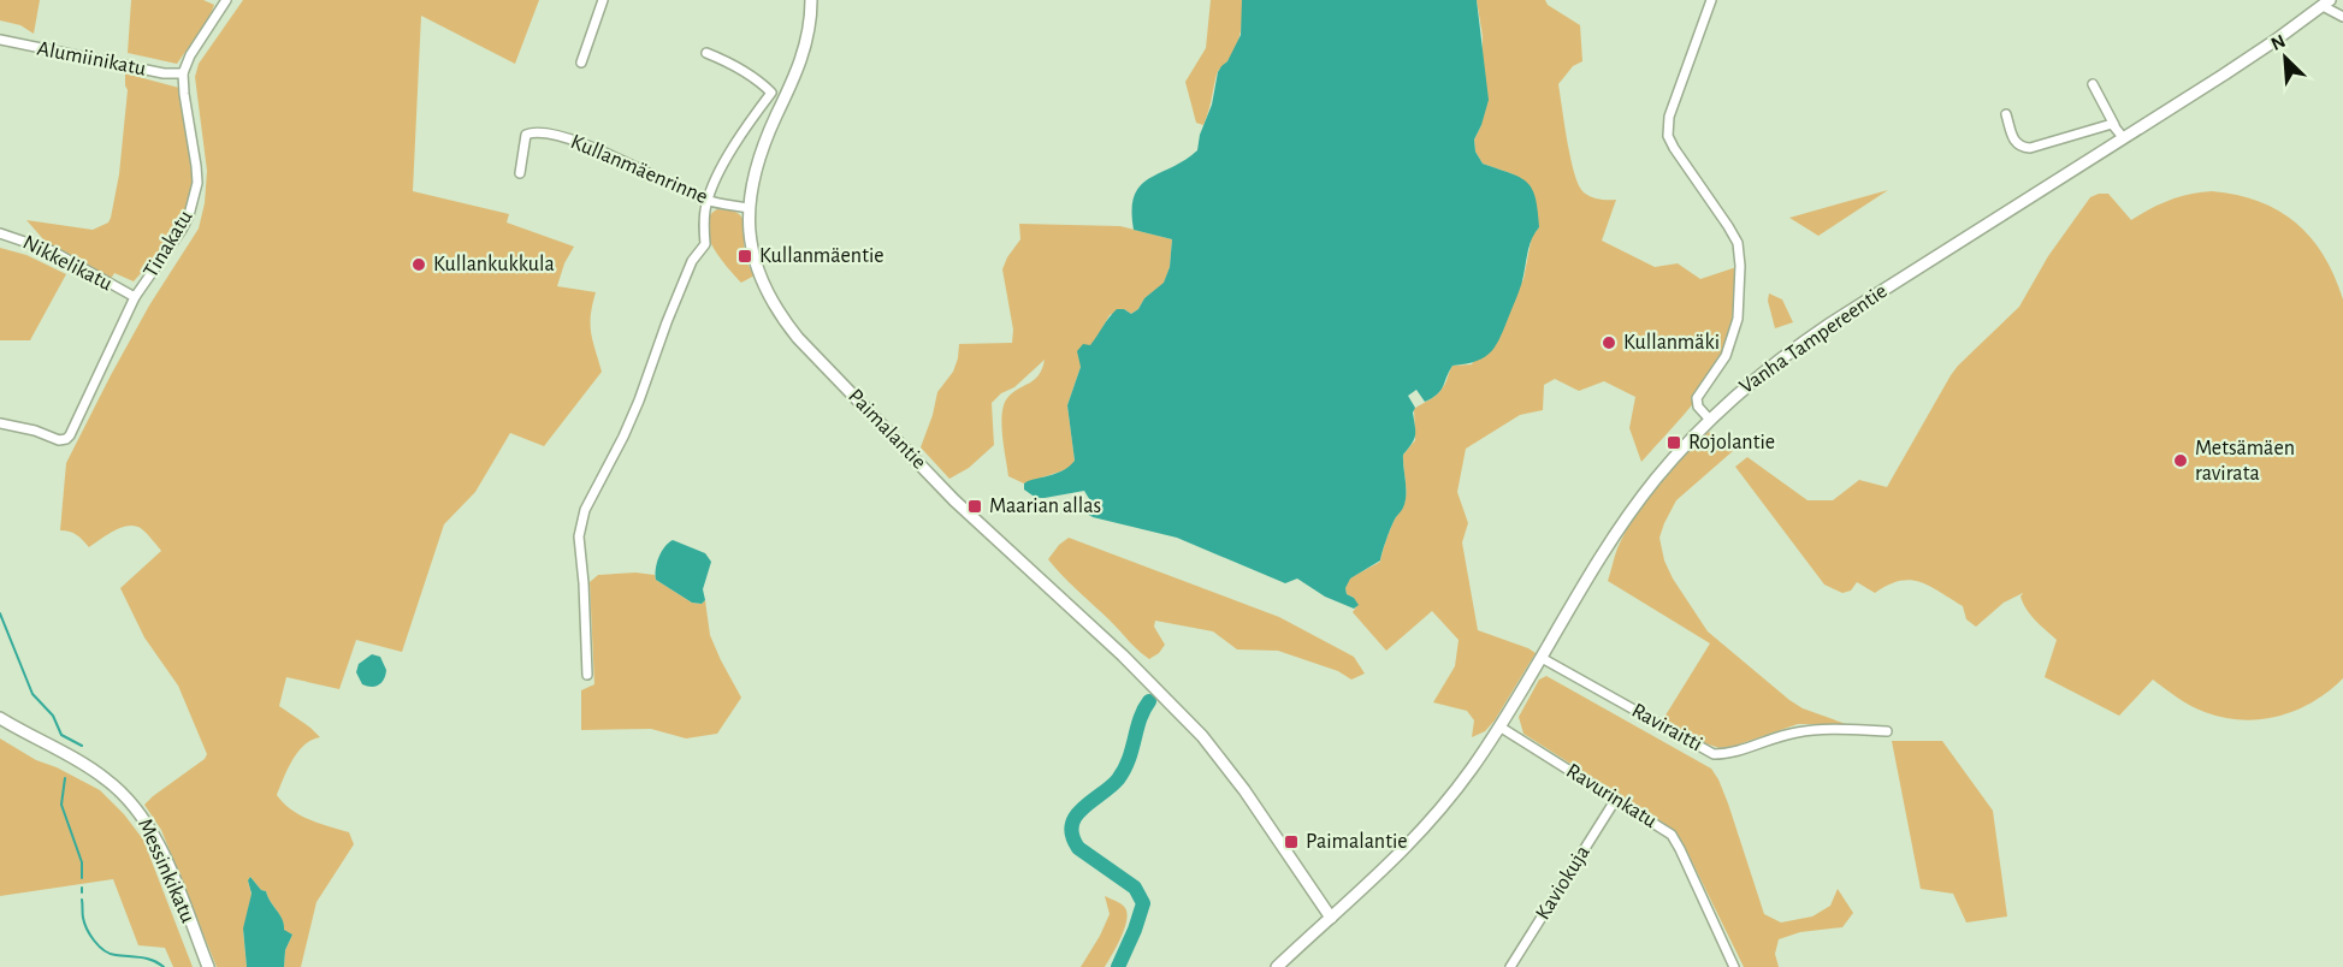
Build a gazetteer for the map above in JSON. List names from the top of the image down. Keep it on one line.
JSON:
{"streets":{"street":["Alumiinikatu","Kullanmäenrinne","Tinakatu","Nikkelikatu","Vanha Tampereentie","Paimalantie","Raviraitti","Ravurinkatu","Messinkikatu","Kaviokuja"]},"crossings":[["Alumiinikatu","Tinakatu"],["Kullanmäenrinne","Paimalantie"],["Tinakatu","Nikkelikatu"],["Vanha Tampereentie","Paimalantie"],["Vanha Tampereentie","Raviraitti"],["Vanha Tampereentie","Ravurinkatu"],["Ravurinkatu","Kaviokuja"]],"places":{"transit":["Kullanmäentie","Rojolantie","Maarian allas","Paimalantie"],"other":["Kullankukkula","Kullanmäki","Metsämäen ravirata"]},"north":"top left"}
